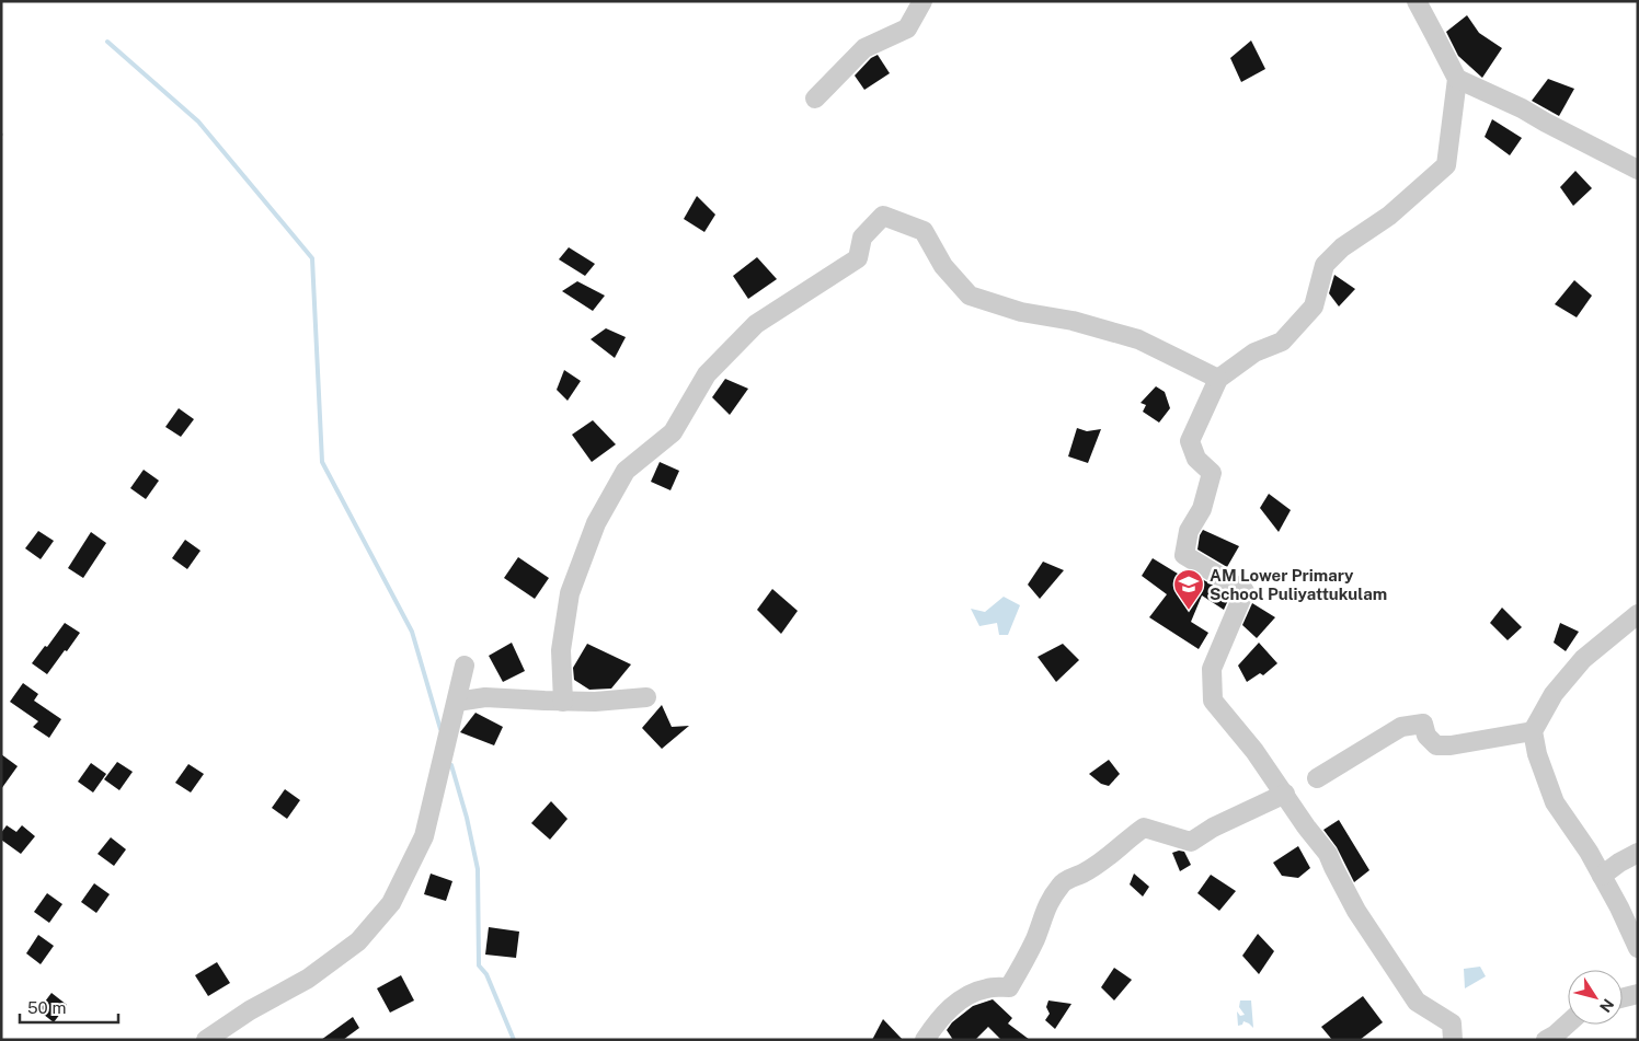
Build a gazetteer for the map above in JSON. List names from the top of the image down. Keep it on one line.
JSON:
{"places":{"school or university":["AM Lower Primary School Puliyattukulam"]},"scale_bar":"50 m","north":"bottom right"}
